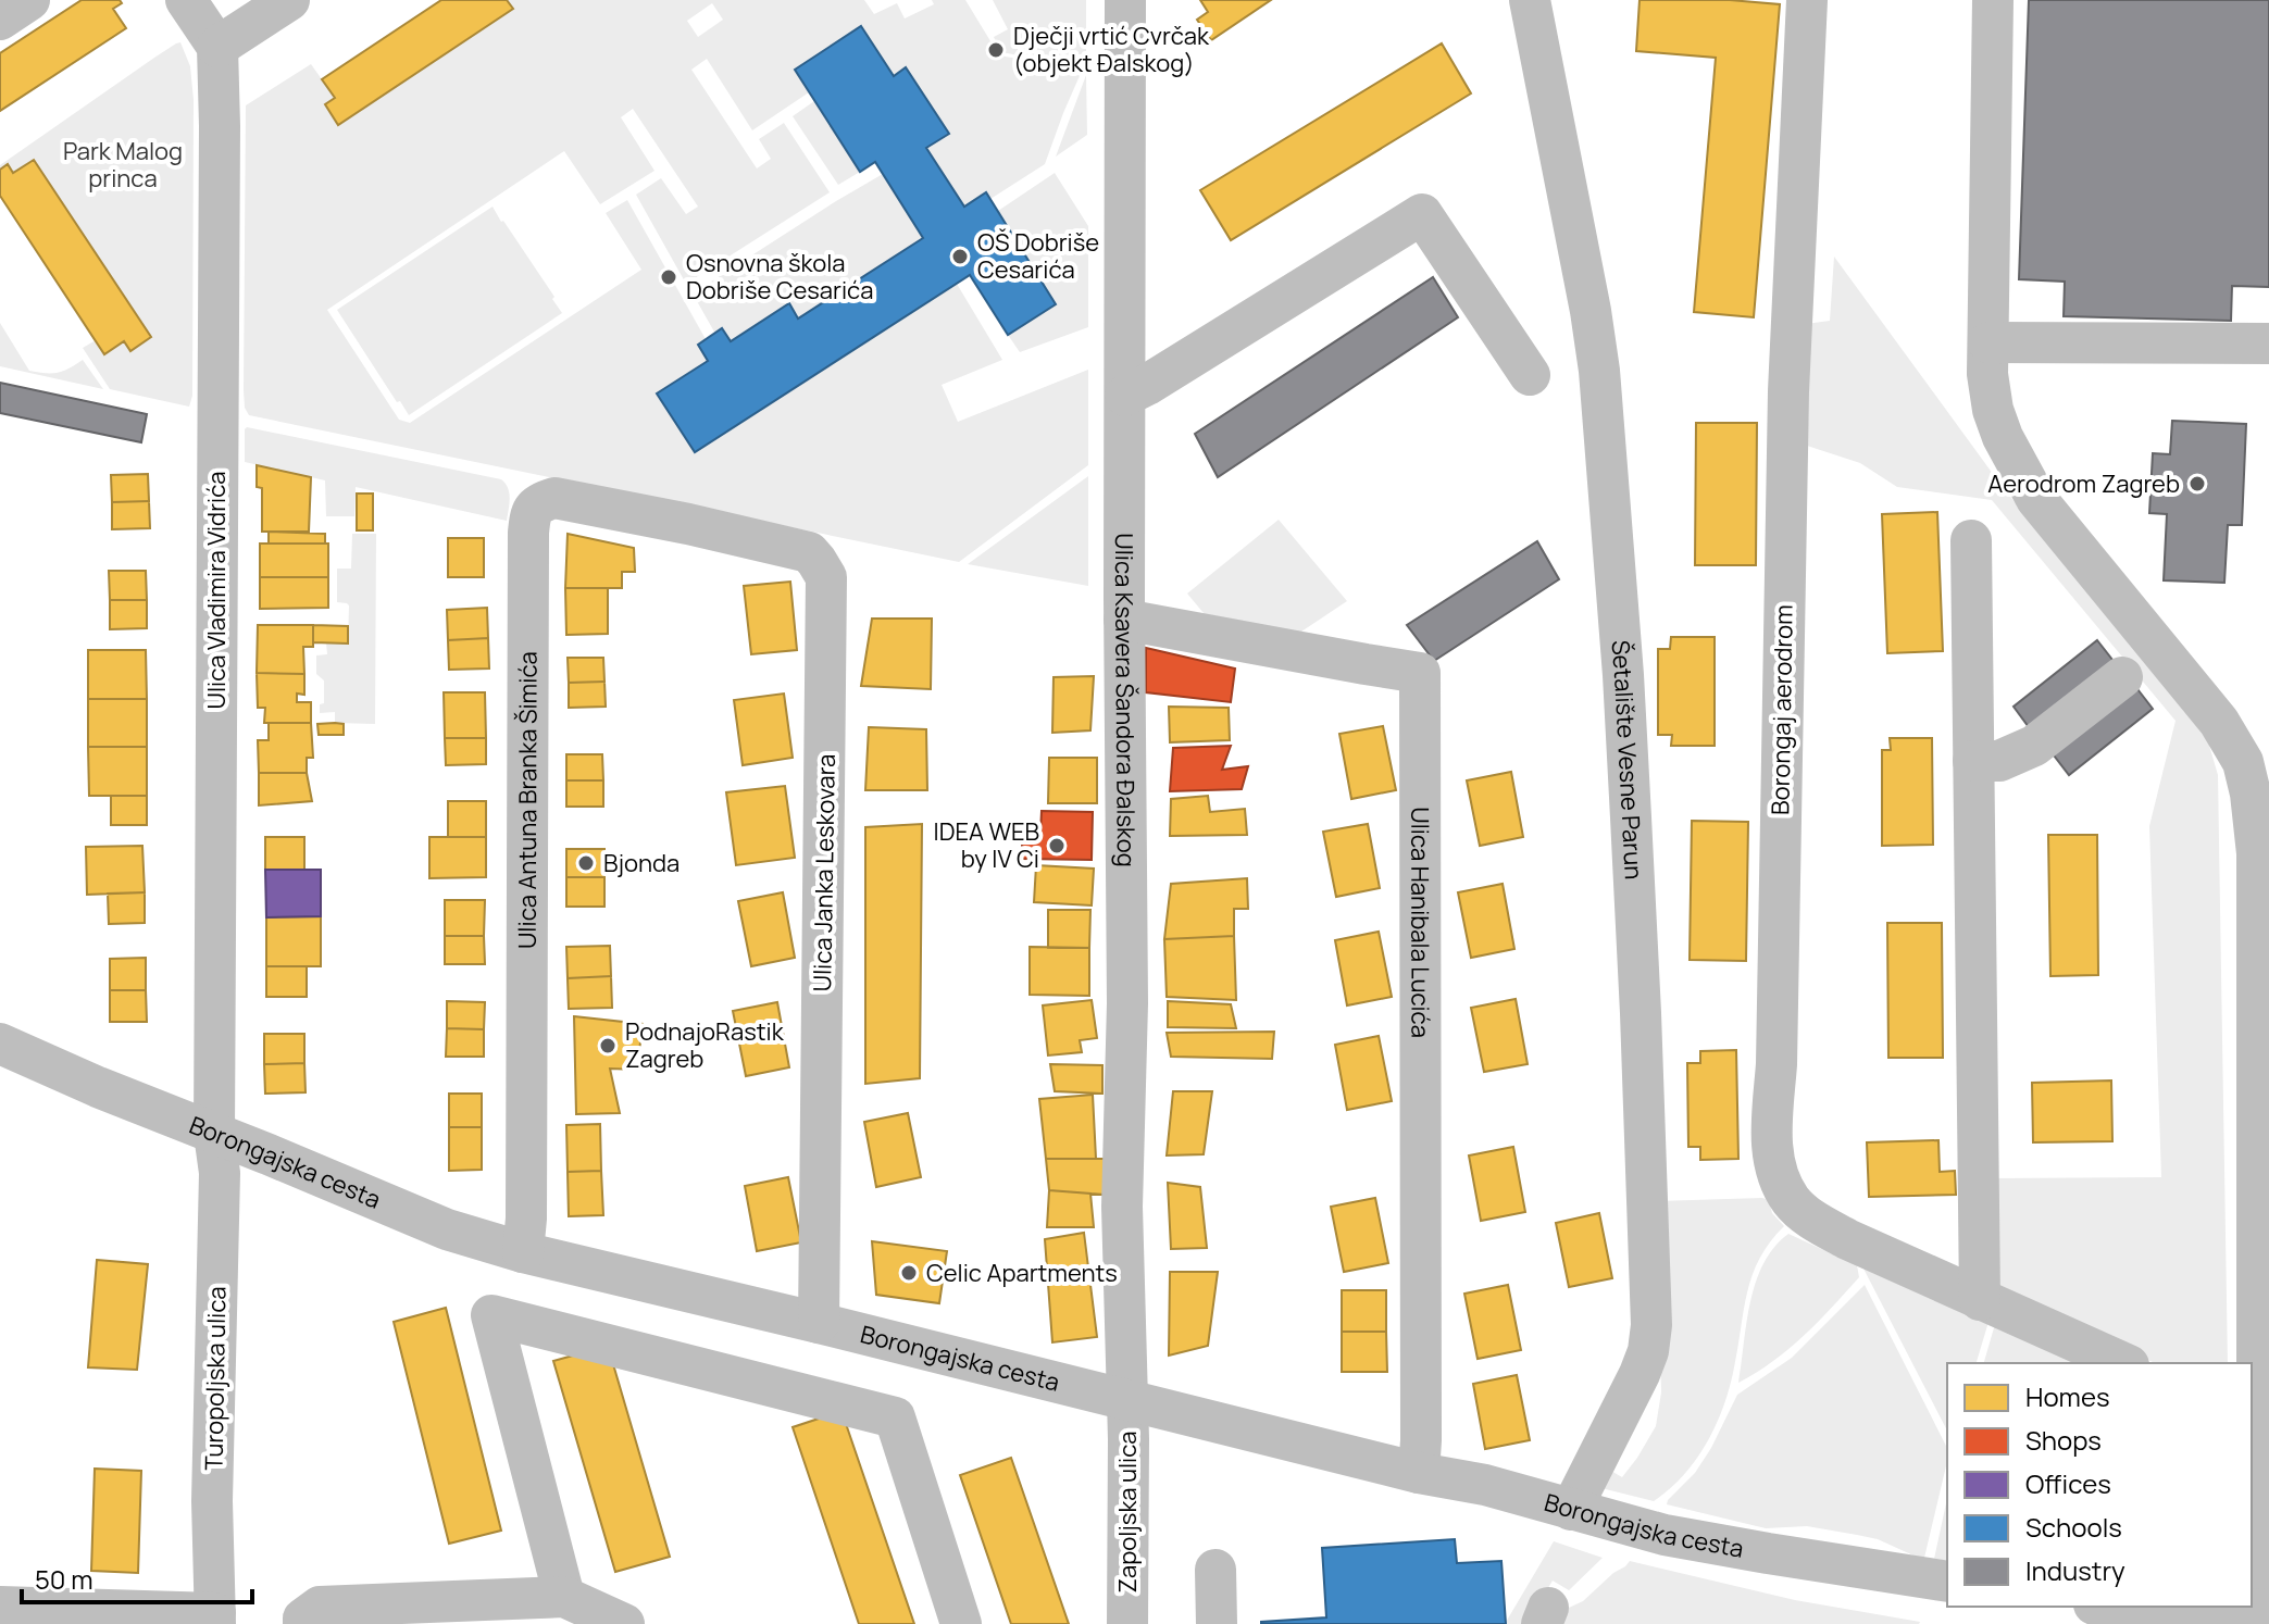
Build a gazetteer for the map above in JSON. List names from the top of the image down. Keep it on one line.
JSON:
{"streets":{"street":["Ulica Vladimira Vidrića","Ulica Ksavera Šandora Đalskog","Borongaj aerodrom","Šetalište Vesne Parun","Ulica Antuna Branka Šimića","Ulica Janka Leskovara","Ulica Hanibala Lucića","Borongajska cesta","Turopoljska ulica","Zapoljska ulica"]},"crossings":[["Ulica Vladimira Vidrića","Borongajska cesta"],["Ulica Vladimira Vidrića","Turopoljska ulica"],["Ulica Ksavera Šandora Đalskog","Ulica Hanibala Lucića"],["Ulica Ksavera Šandora Đalskog","Borongajska cesta"],["Ulica Ksavera Šandora Đalskog","Zapoljska ulica"],["Šetalište Vesne Parun","Borongajska cesta"],["Ulica Antuna Branka Šimića","Ulica Janka Leskovara"],["Ulica Antuna Branka Šimića","Borongajska cesta"],["Ulica Janka Leskovara","Borongajska cesta"],["Ulica Hanibala Lucića","Borongajska cesta"],["Borongajska cesta","Turopoljska ulica"],["Borongajska cesta","Zapoljska ulica"]],"parks":["Park Malog princa"],"places":["Dječji vrtić Cvrčak (objekt Đalskog)","OŠ Dobriše Cesarića","Osnovna škola Dobriše Cesarića","Aerodrom Zagreb","IDEA WEB by IV Ci","Bjonda","PodnajoRastik Zagreb","Celic Apartments"],"legend":["Homes","Shops","Offices","Schools","Industry"],"scale_bar":"50 m"}
